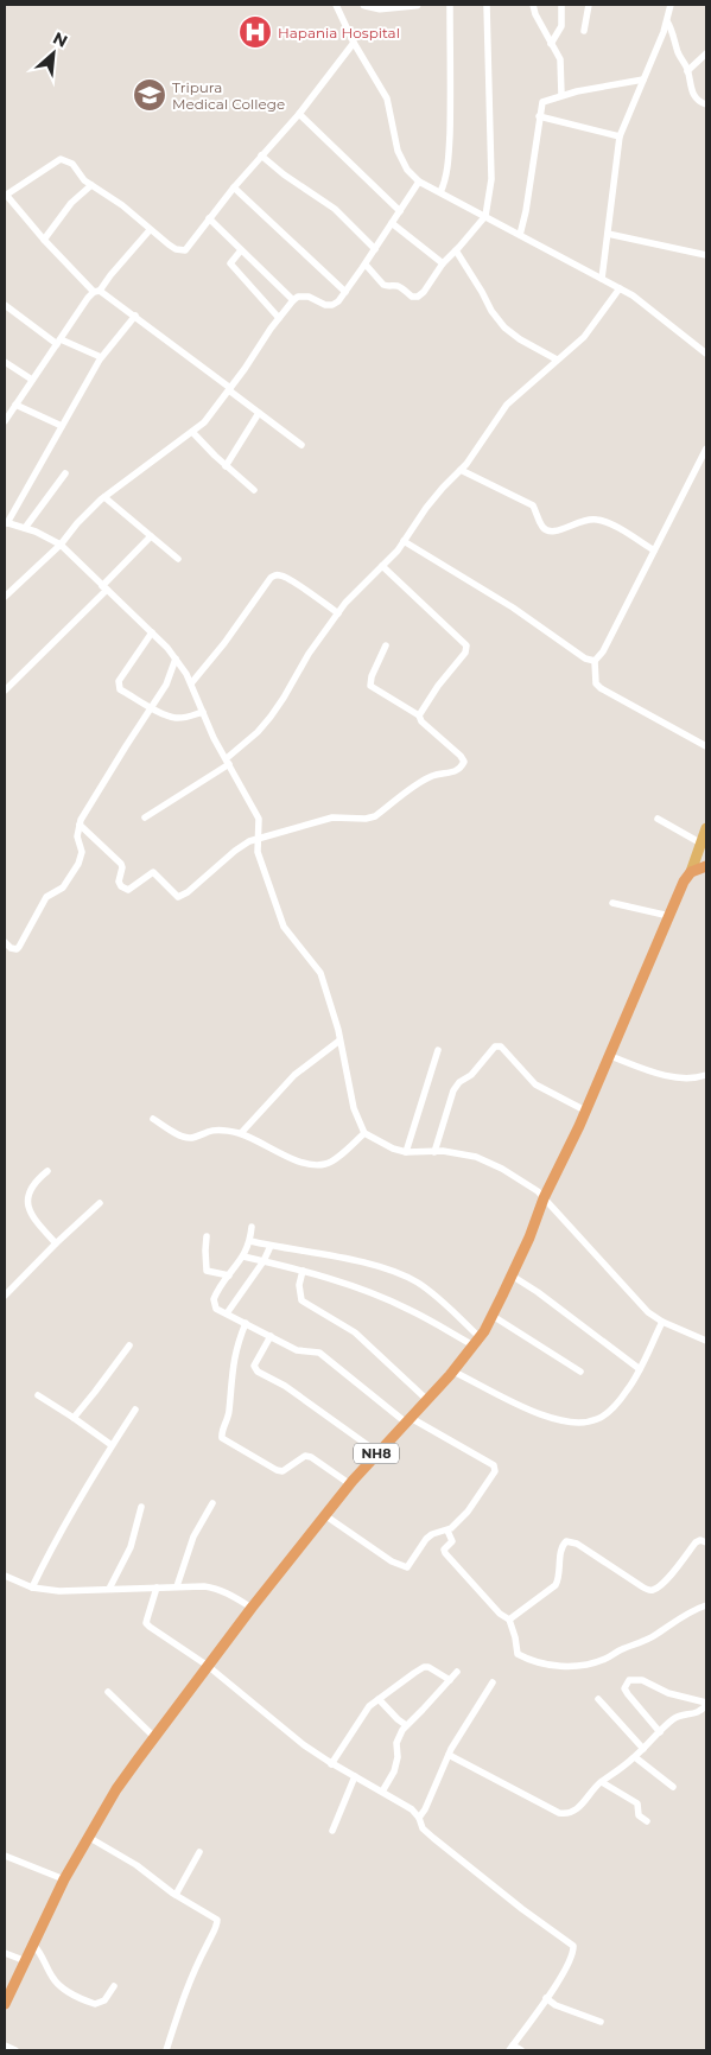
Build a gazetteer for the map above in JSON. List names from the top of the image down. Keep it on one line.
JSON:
{"streets":{"highway":["NH8"]},"places":{"hospital":["Hapania Hospital"],"school or university":["Tripura Medical College"]},"north":"top right"}
